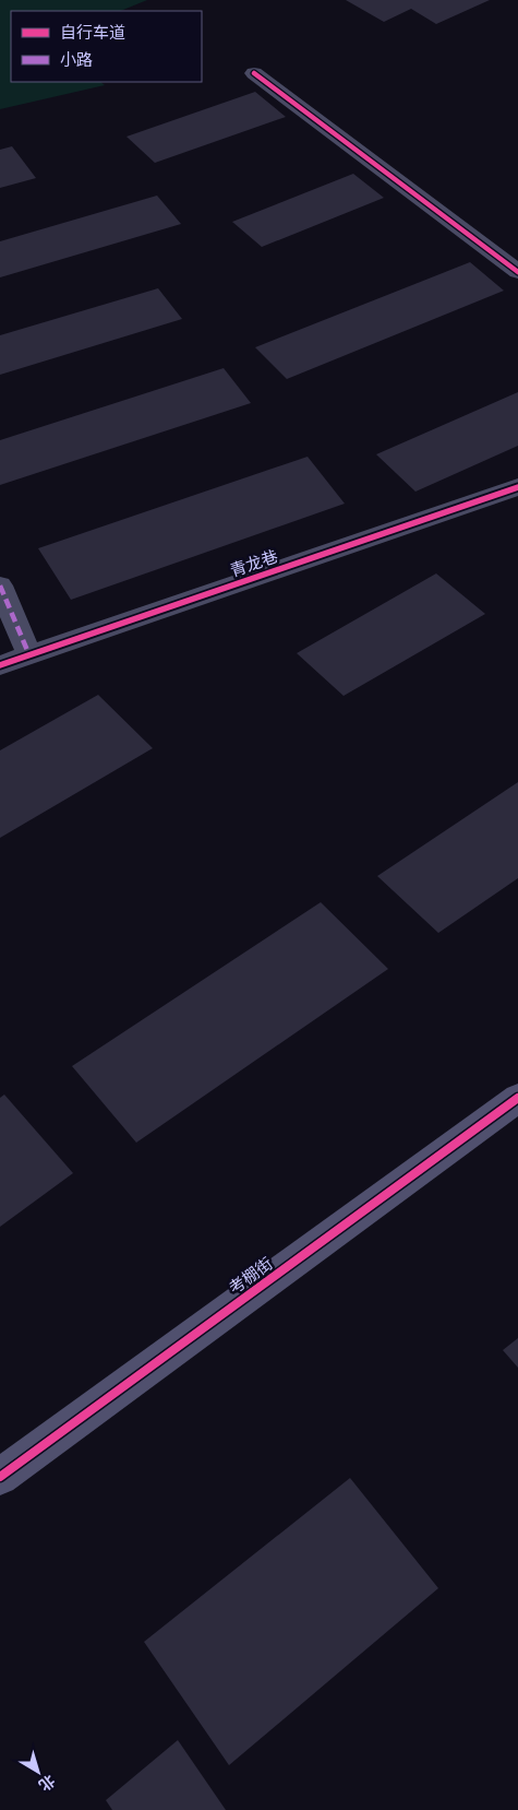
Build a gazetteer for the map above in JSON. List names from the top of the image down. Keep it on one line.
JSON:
{"streets":{"street":["青龙巷","考棚街"]},"legend":["自行车道","小路"],"north":"bottom right"}
